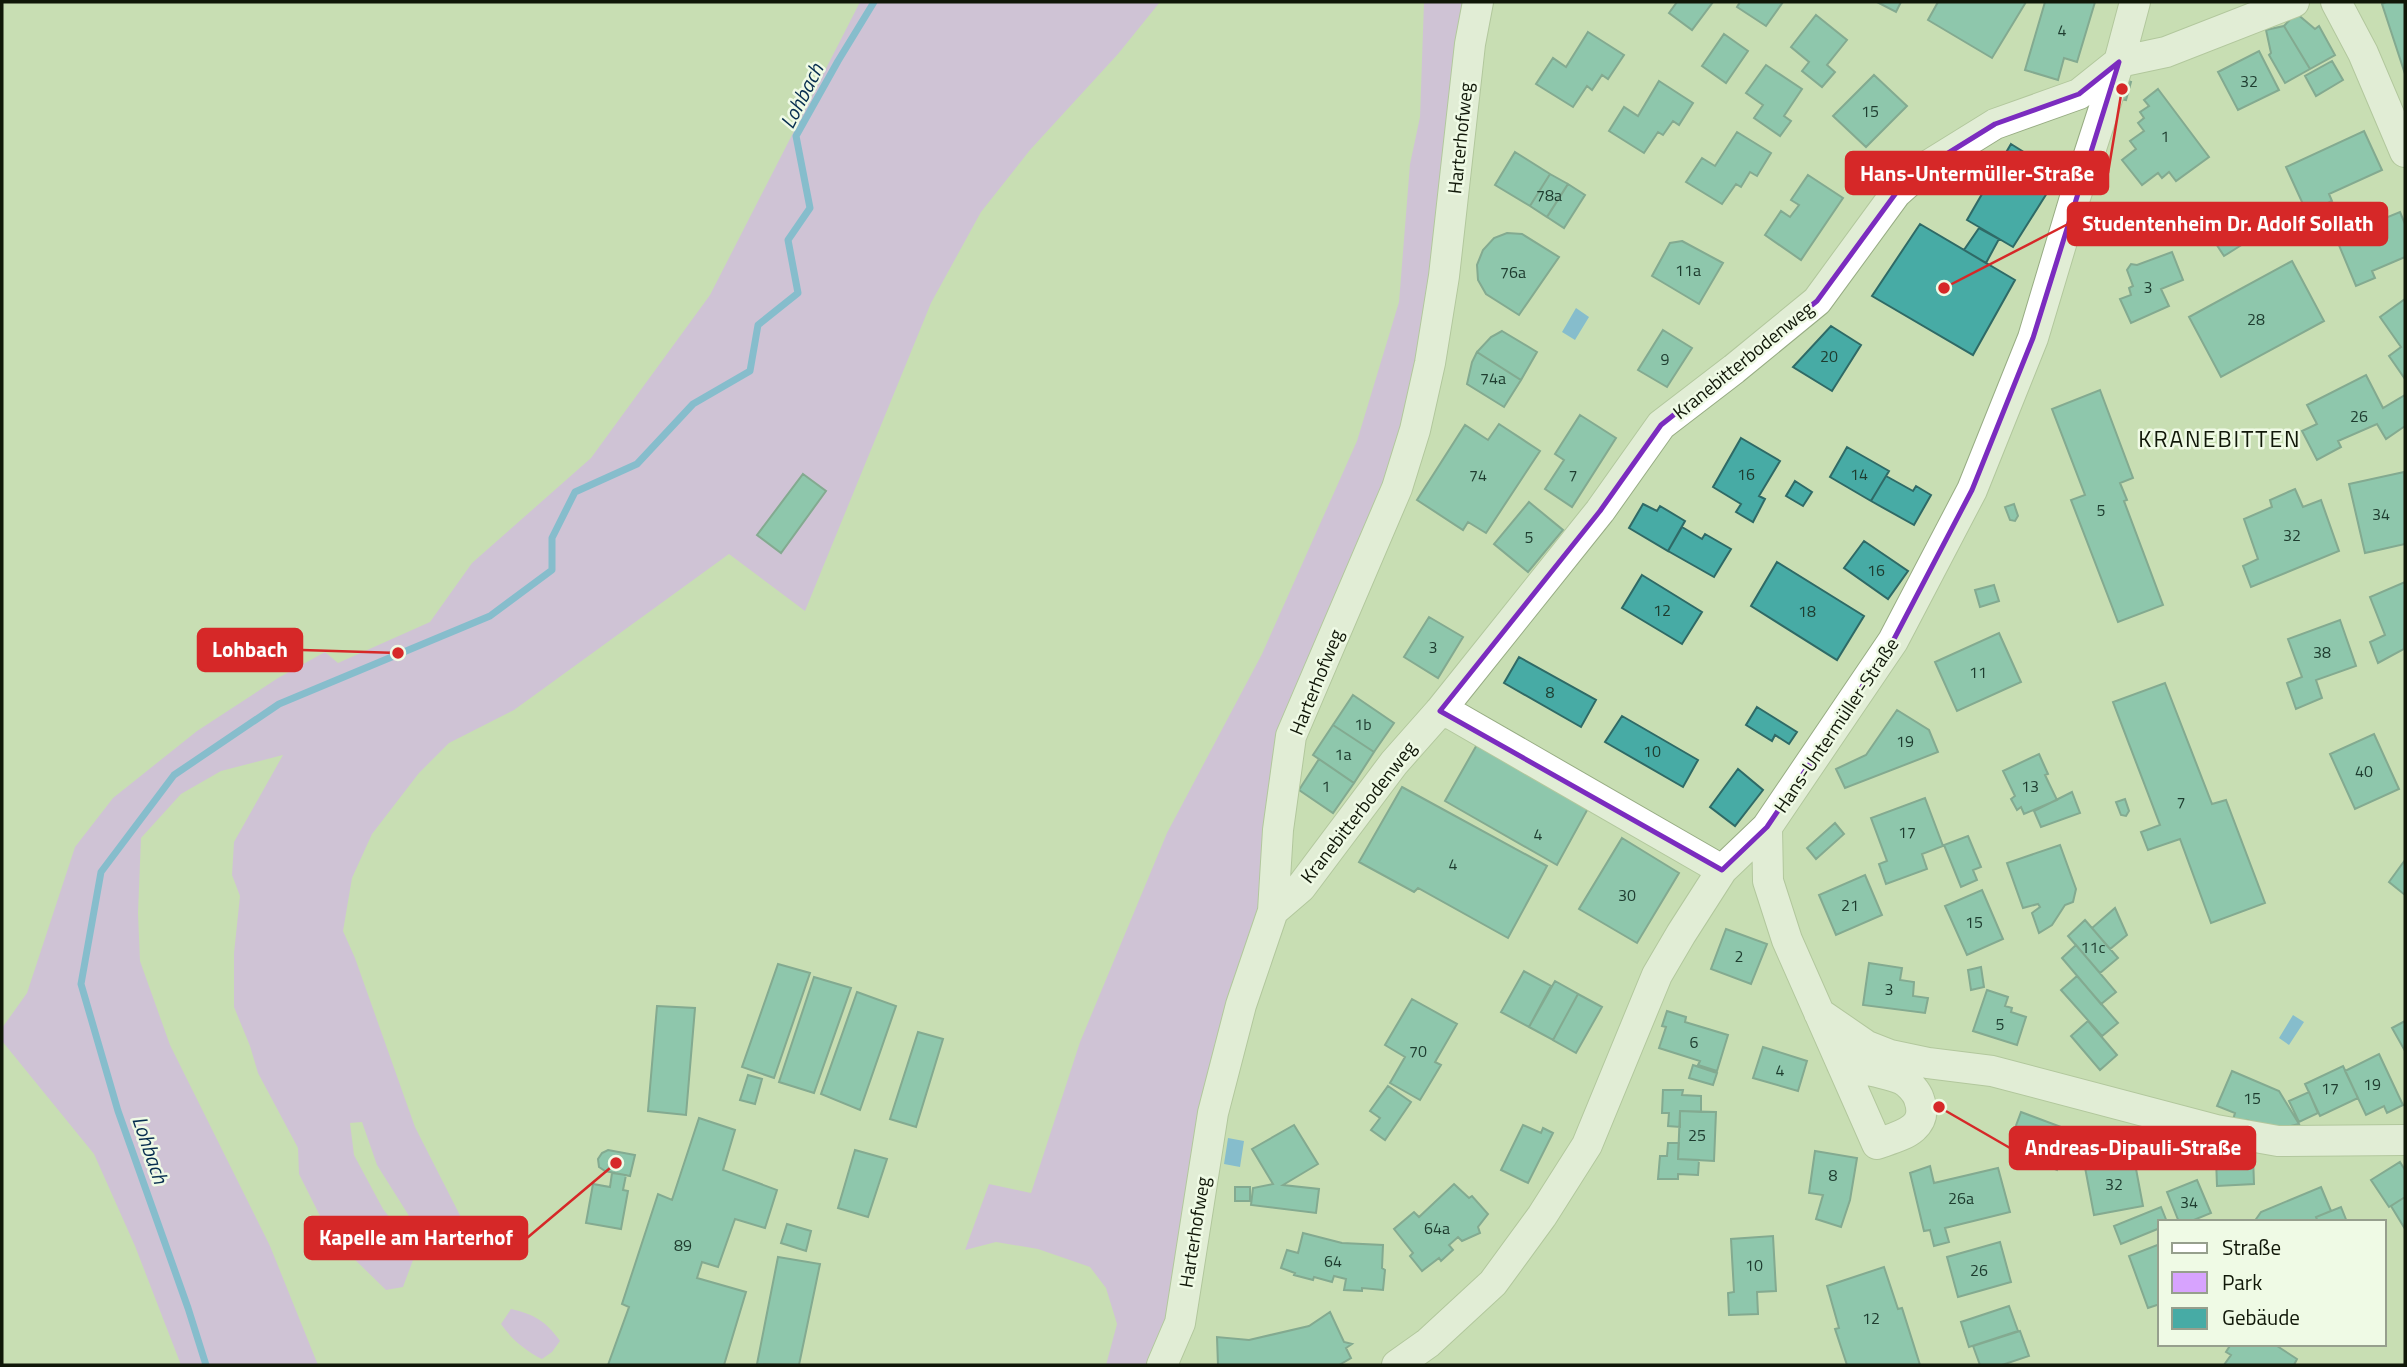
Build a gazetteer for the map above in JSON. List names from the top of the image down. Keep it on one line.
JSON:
{"streets":{"street":["Harterhofweg","Kranebitterbodenweg","Hans-Untermüller-Straße"]},"crossings":[["Harterhofweg","Kranebitterbodenweg"],["Kranebitterbodenweg","Hans-Untermüller-Straße"]],"districts":["KRANEBITTEN"],"water":["Lohbach"],"places":["Hans-Untermüller-Straße","Studentenheim Dr. Adolf Sollath","Lohbach","Andreas-Dipauli-Straße","Kapelle am Harterhof"],"house_numbers":["4","32","15","1","78a","11a","76a","3","28","20","9","74a","26","16","14","74","7","5","34","32","5","16","12","18","3","38","11","8","1b","19","10","1a","40","1","13","7","17","4","4","30","21","15","11c","2","3","5","6","70","4","19","17","15","25","8","32","26a","34","64a","89","64","10","26","12"],"legend":["Straße","Park","Gebäude"]}
